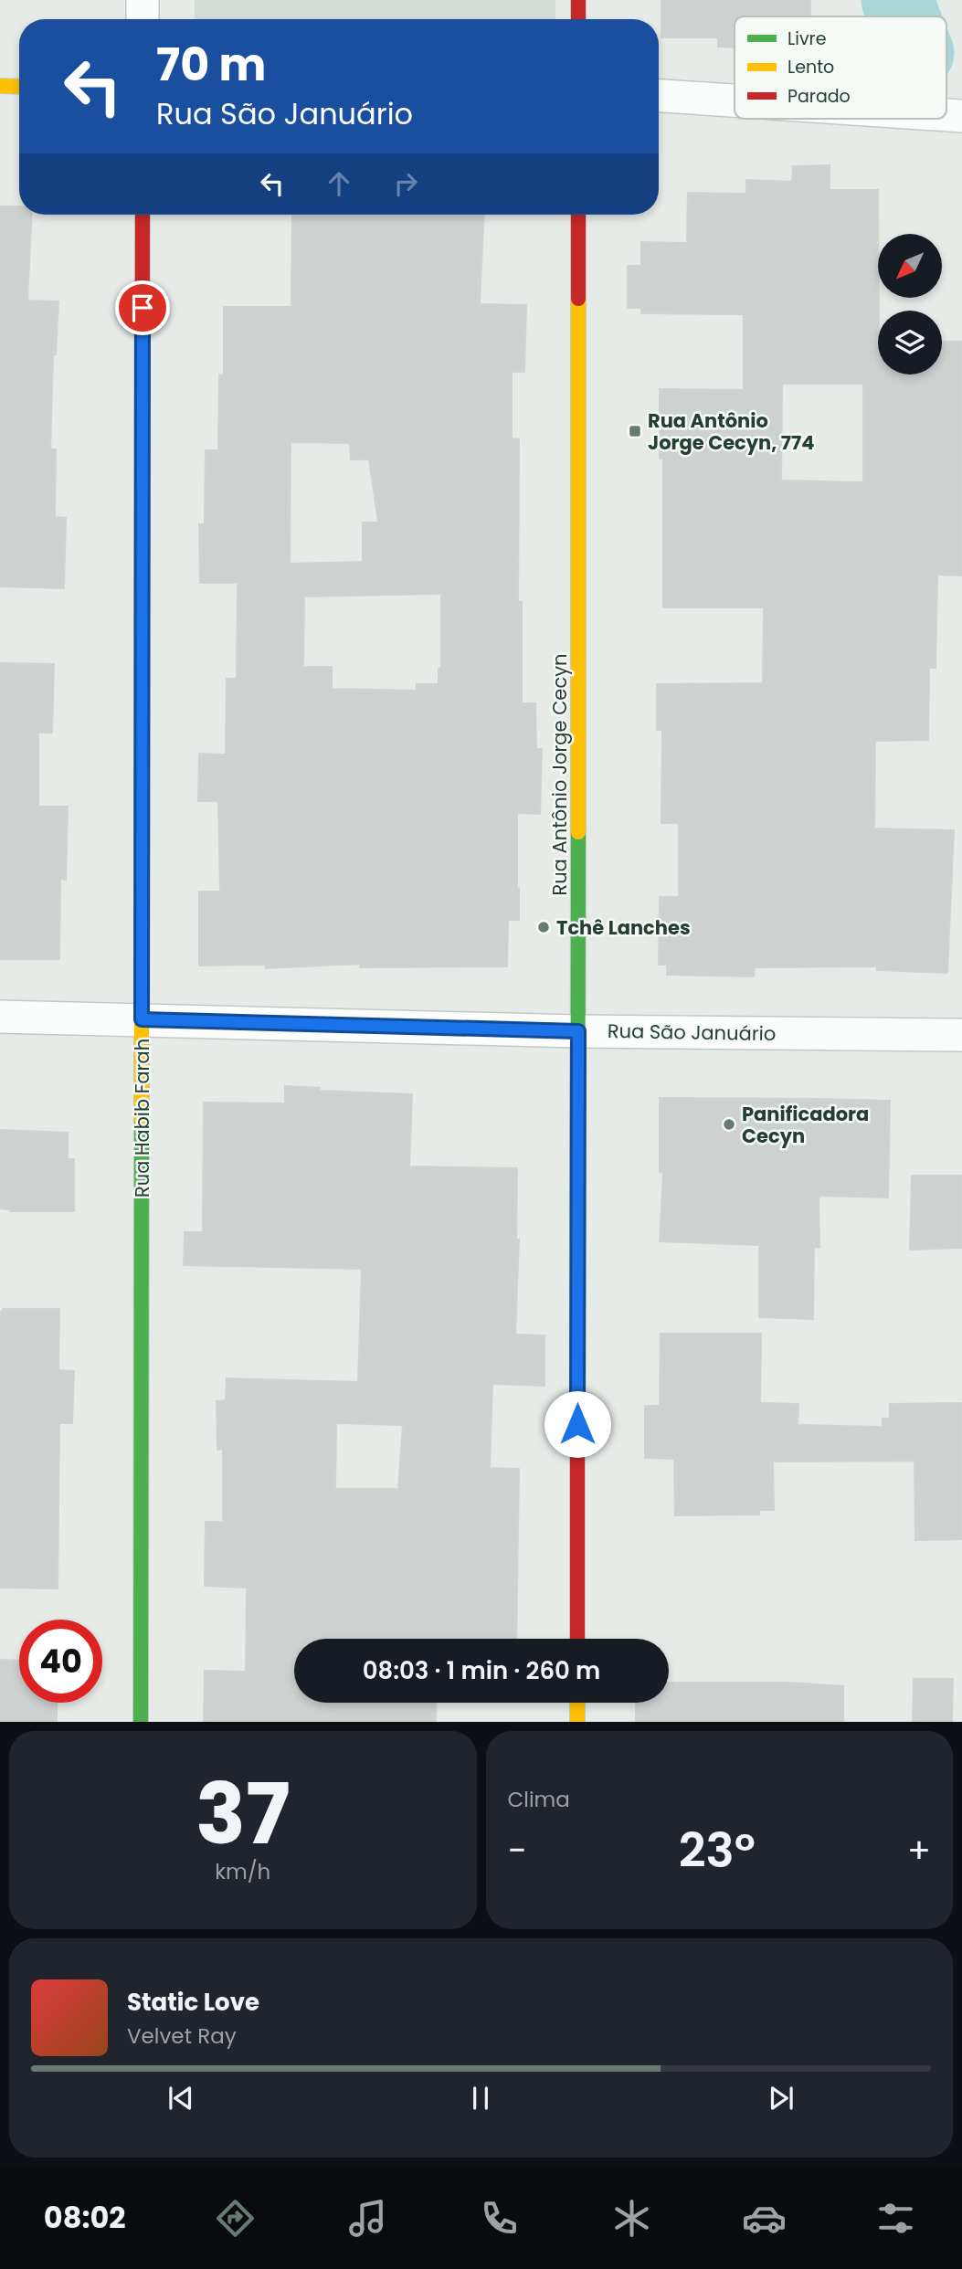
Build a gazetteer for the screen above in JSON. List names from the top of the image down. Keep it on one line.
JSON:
{"streets":{"street":["Rua Antônio Jorge Cecyn","Rua São Januário","Rua Habib Farah"]},"crossings":[["Rua Antônio Jorge Cecyn","Rua São Januário"],["Rua São Januário","Rua Habib Farah"]],"places":{"transit":["Rua Antônio Jorge Cecyn, 774"],"other":["Tchê Lanches","Panificadora Cecyn"]},"legend":["Livre","Lento","Parado"],"north":"bottom left","page":{"turn":["70 m","Rua São Januário"],"limit":"40","trip":"08:03 · 1 min · 260 m","tile":[["37","km/h"],"Clima"],"heat":["−","23°","+"],"song":["Static Love","Velvet Ray"],"tabs":"08:02"}}
